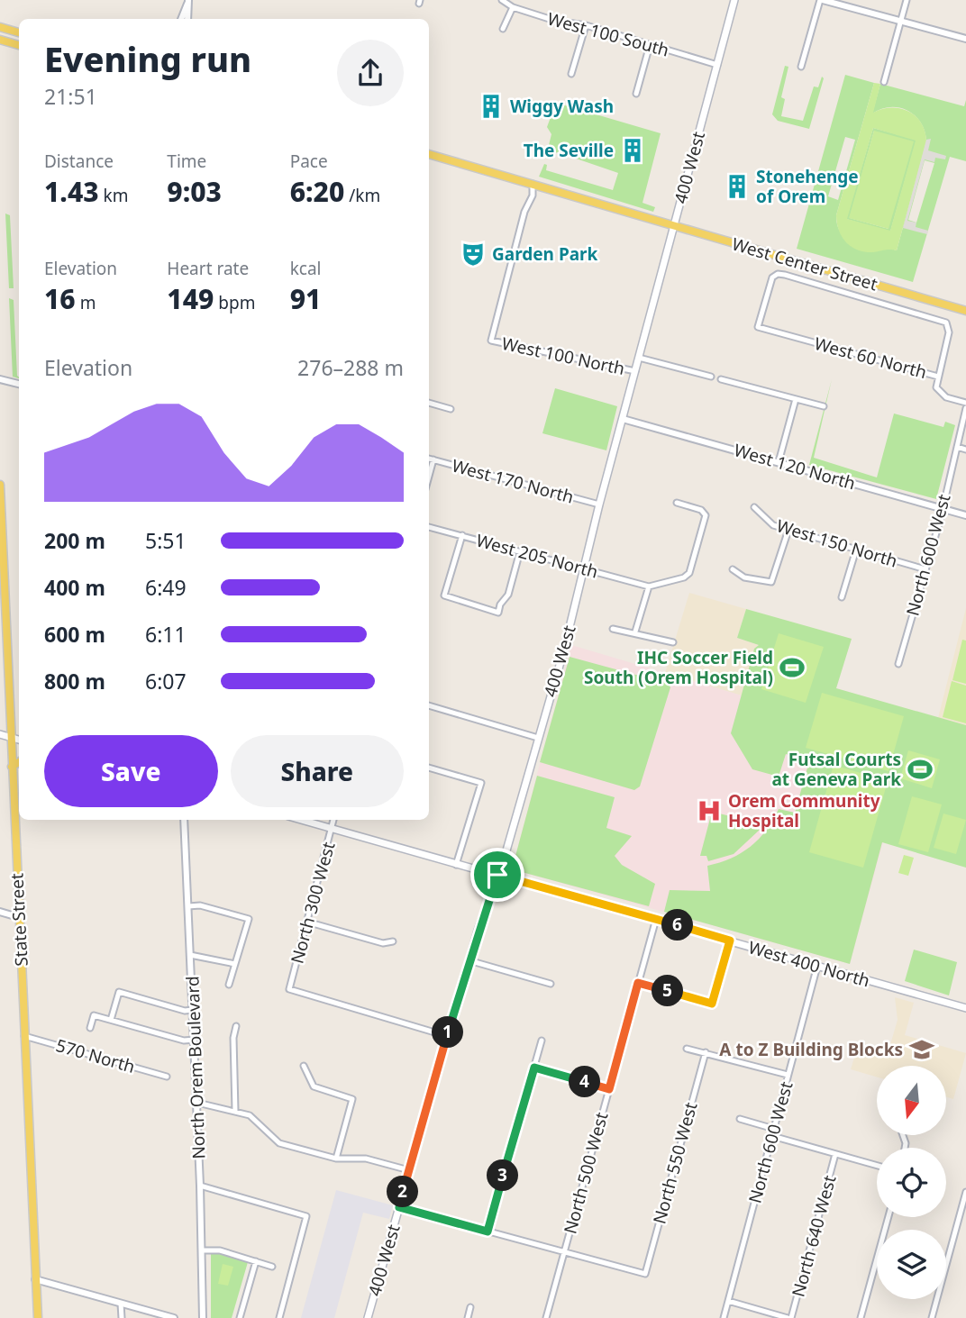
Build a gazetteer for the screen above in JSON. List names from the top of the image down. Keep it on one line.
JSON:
{"streets":{"main road":["400 West","West Center Street","State Street","West 400 North"],"street":["West 100 South","West 100 North","West 60 North","West 120 North","West 170 North","West 150 North","North 600 West","West 205 North","North 300 West","570 North","North Orem Boulevard","North 550 West","North 500 West","North 640 West"]},"crossings":[["West 100 South","400 West"],["400 West","West Center Street"],["400 West","West 100 North"],["400 West","West 120 North"],["400 West","West 170 North"],["400 West","West 205 North"],["400 West","North 300 West"],["400 West","West 400 North"],["West Center Street","West 100 North"],["West 120 North","North 600 West"],["West 150 North","North 600 West"],["North 600 West","West 400 North"],["North 300 West","West 400 North"],["State Street","570 North"],["West 400 North","North 500 West"],["North 550 West","North 500 West"]],"places":{"building":["Wiggy Wash","The Seville","Stonehenge of Orem"],"theatre":["Garden Park"],"sports":["IHC Soccer Field South (Orem Hospital)","Futsal Courts at Geneva Park"],"hospital":["Orem Community Hospital"],"school or university":["A to Z Building Blocks"]},"north":"bottom","page":{"heading":["Evening run","21:51"],"stats":[["Distance","1.43 km"],["Time","9:03"],["Pace","6:20 /km"],["Elevation","16 m"],["Heart rate","149 bpm"],["kcal","91"]],"chart":["Elevation","276–288 m"],"list":[{"name":"200 m","note":"5:51"},{"name":"400 m","note":"6:49"},{"name":"600 m","note":"6:11"},{"name":"800 m","note":"6:07"}],"buttons":["Save","Share"],"pins":["6","5","1","4","3","2"]}}
